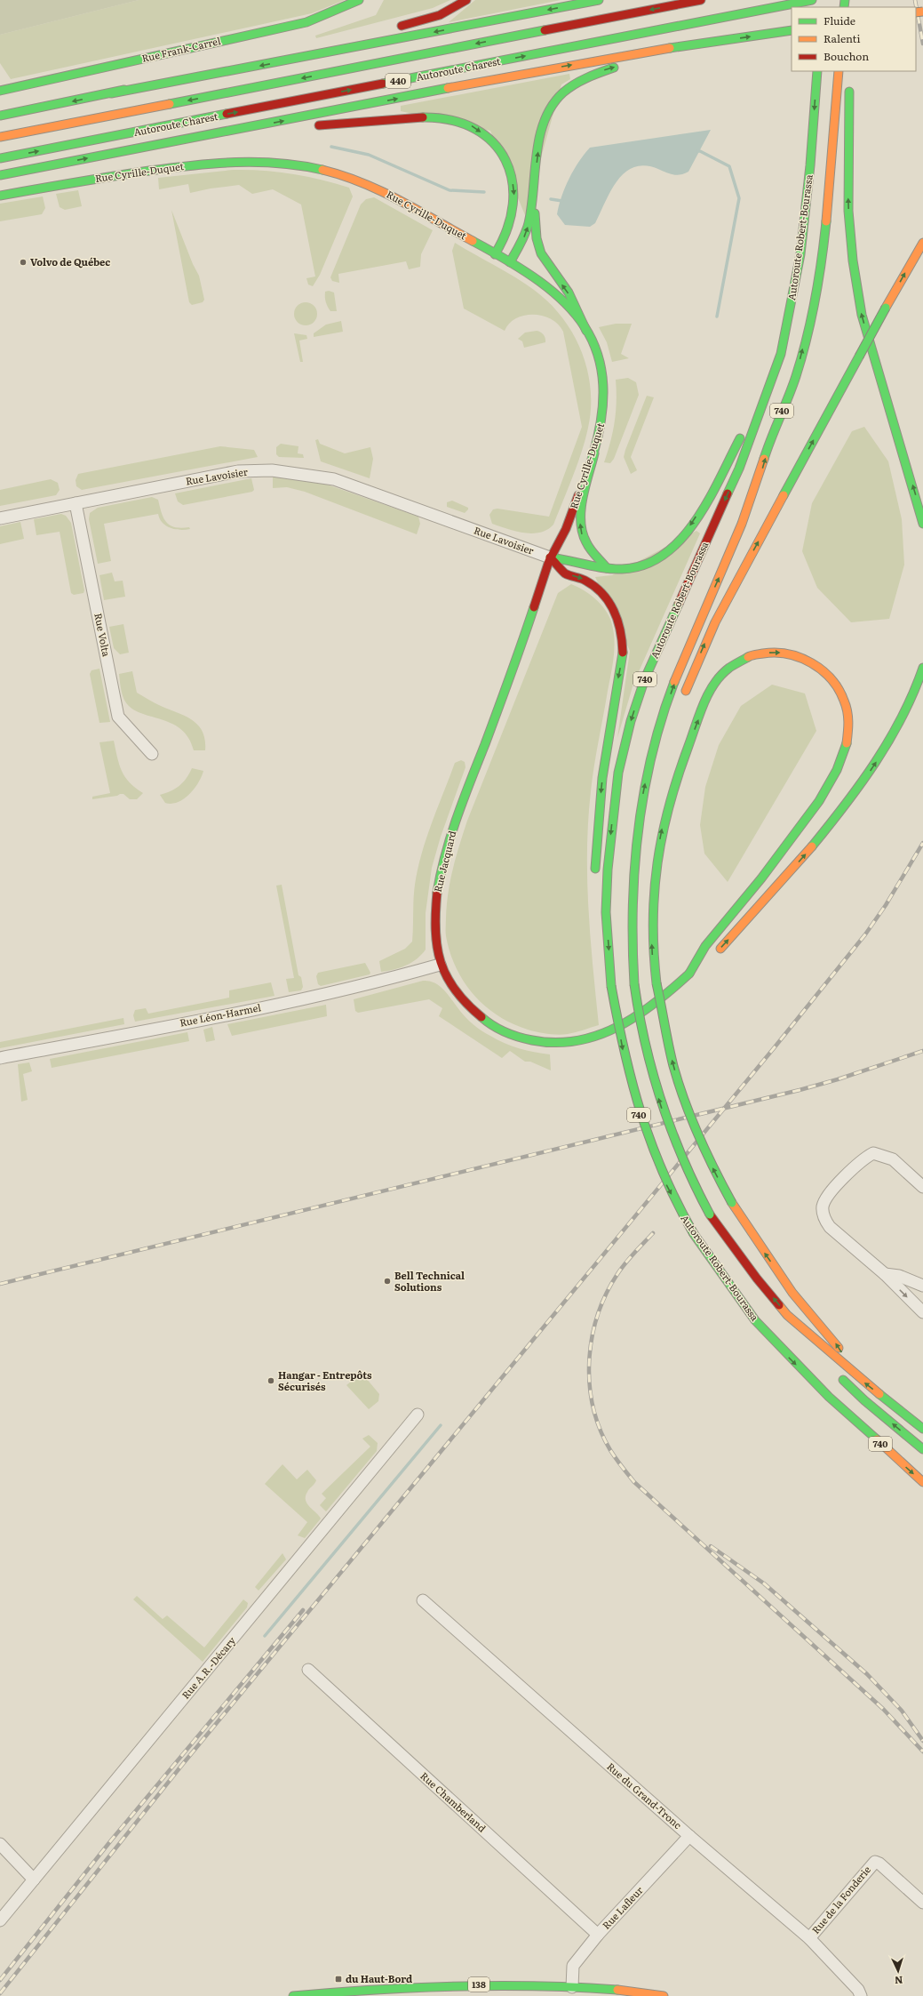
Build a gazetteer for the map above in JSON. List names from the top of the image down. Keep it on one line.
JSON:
{"streets":{"main road":["Rue Frank-Carrel","Autoroute Charest","440","Rue Cyrille-Duquet","Autoroute Robert-Bourassa","740","Rue Jacquard","138"],"street":["Rue Lavoisier","Rue Volta","Rue Léon-Harmel","Rue A.R.-Décary","Rue du Grand-Tronc","Rue Chamberland","Rue de la Fonderie","Rue Lafleur"]},"crossings":[["Rue Cyrille-Duquet","Rue Lavoisier"],["Rue Cyrille-Duquet","Rue Jacquard"],["Rue Lavoisier","Rue Volta"],["Rue Lavoisier","Rue Jacquard"],["Rue Jacquard","Rue Léon-Harmel"],["Rue du Grand-Tronc","Rue de la Fonderie"],["Rue du Grand-Tronc","Rue Lafleur"],["Rue Chamberland","Rue Lafleur"],["Rue Lafleur","138"]],"places":{"other":["Volvo de Québec","Bell Technical Solutions","Hangar - Entrepôts Sécurisés"],"transit":["du Haut-Bord"]},"legend":["Fluide","Ralenti","Bouchon"],"north":"bottom"}
